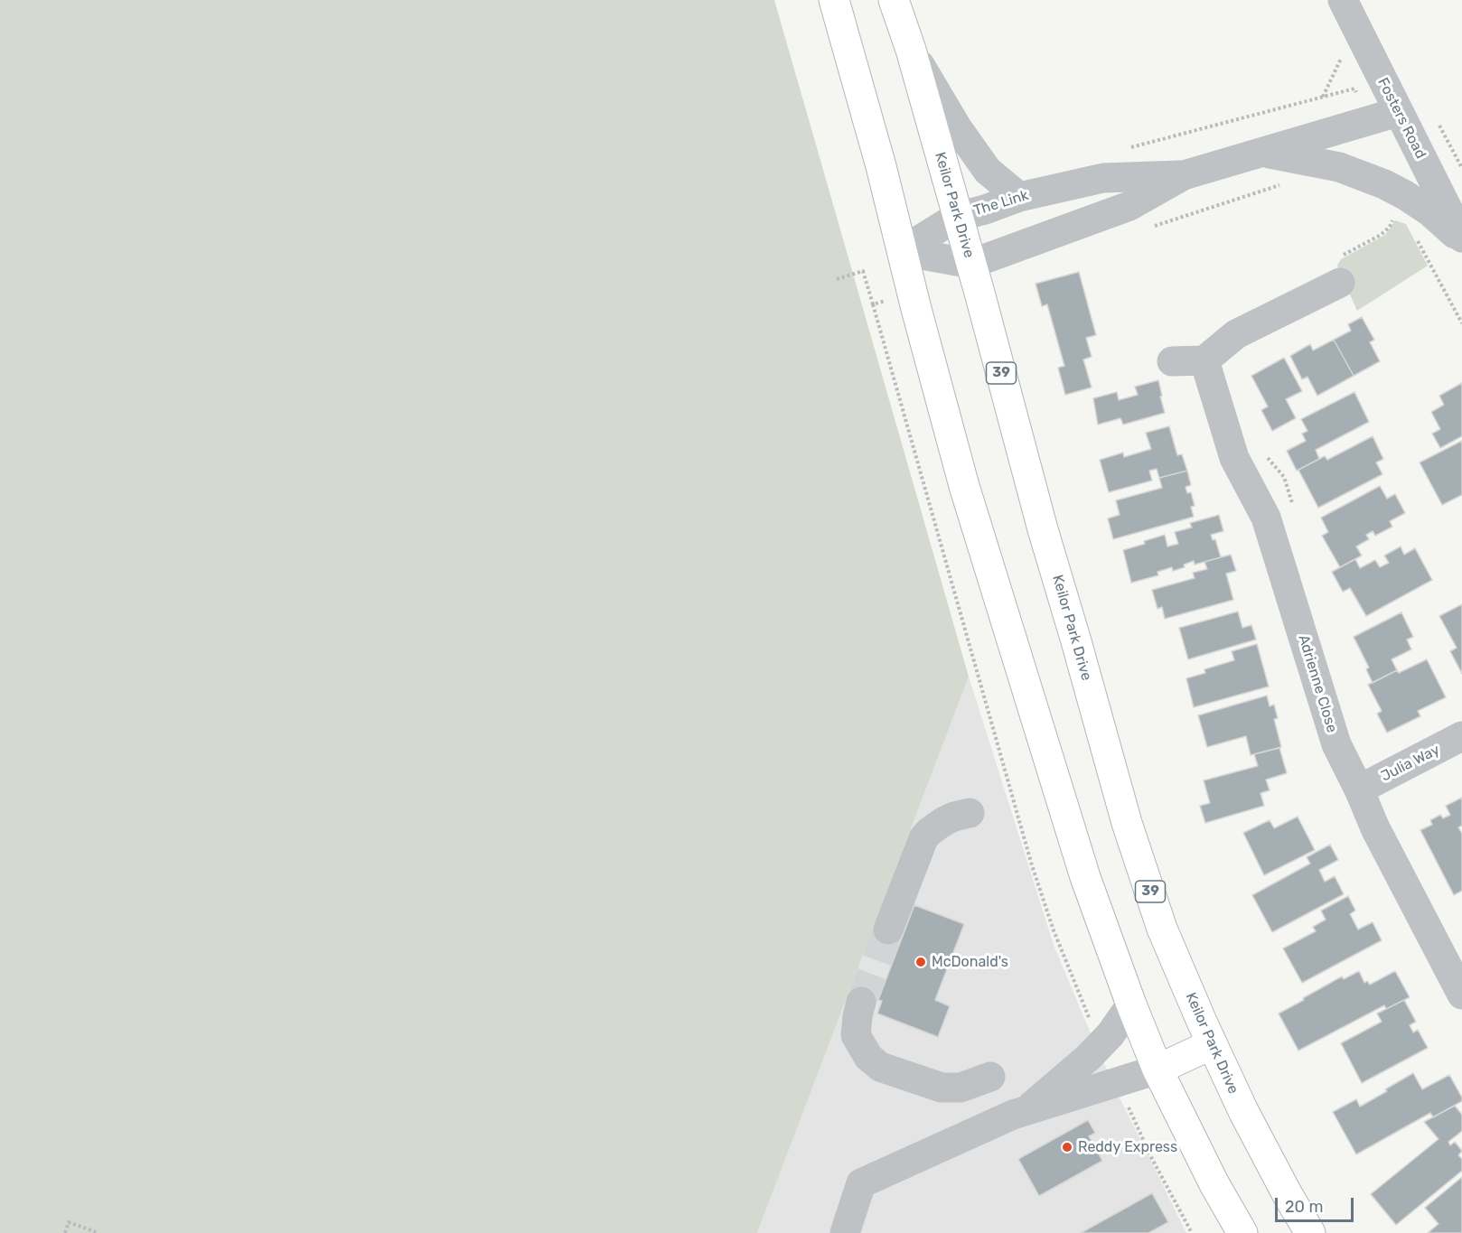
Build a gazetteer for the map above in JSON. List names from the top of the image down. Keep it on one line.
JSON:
{"streets":{"main road":["Keilor Park Drive","39"],"street":["Fosters Road","The Link","Adrienne Close","Julia Way"]},"crossings":[["Fosters Road","The Link"],["The Link","Keilor Park Drive"],["Adrienne Close","Julia Way"]],"places":["McDonald's","Reddy Express"],"scale_bar":"20 m"}
